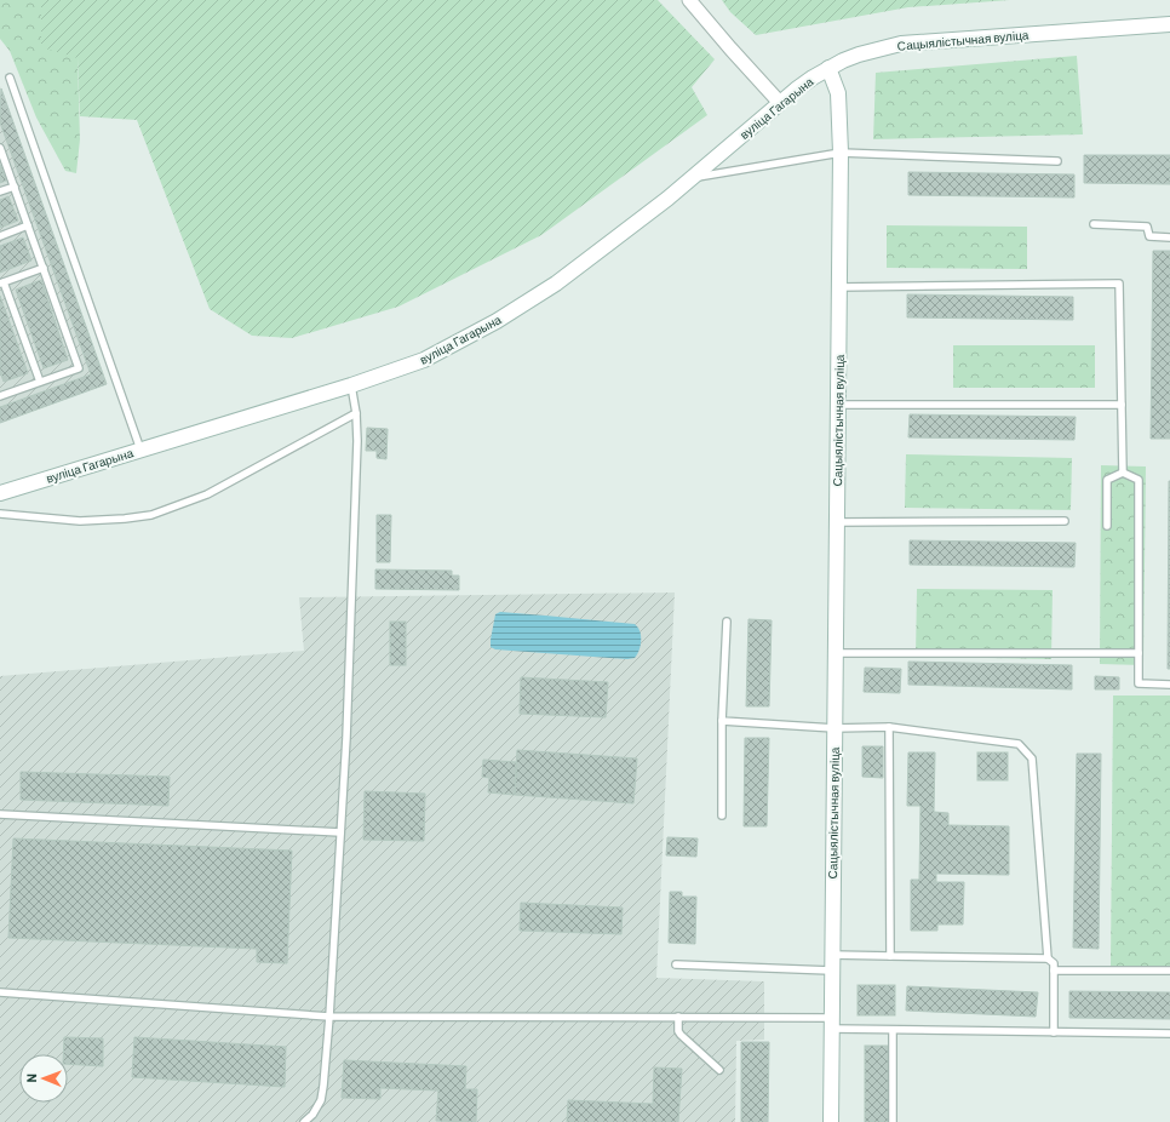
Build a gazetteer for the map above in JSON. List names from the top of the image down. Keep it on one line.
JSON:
{"streets":{"main road":["Сацыялістычная вуліца","вуліца Гагарына"]},"crossings":[["Сацыялістычная вуліца","вуліца Гагарына"]],"north":"left"}
